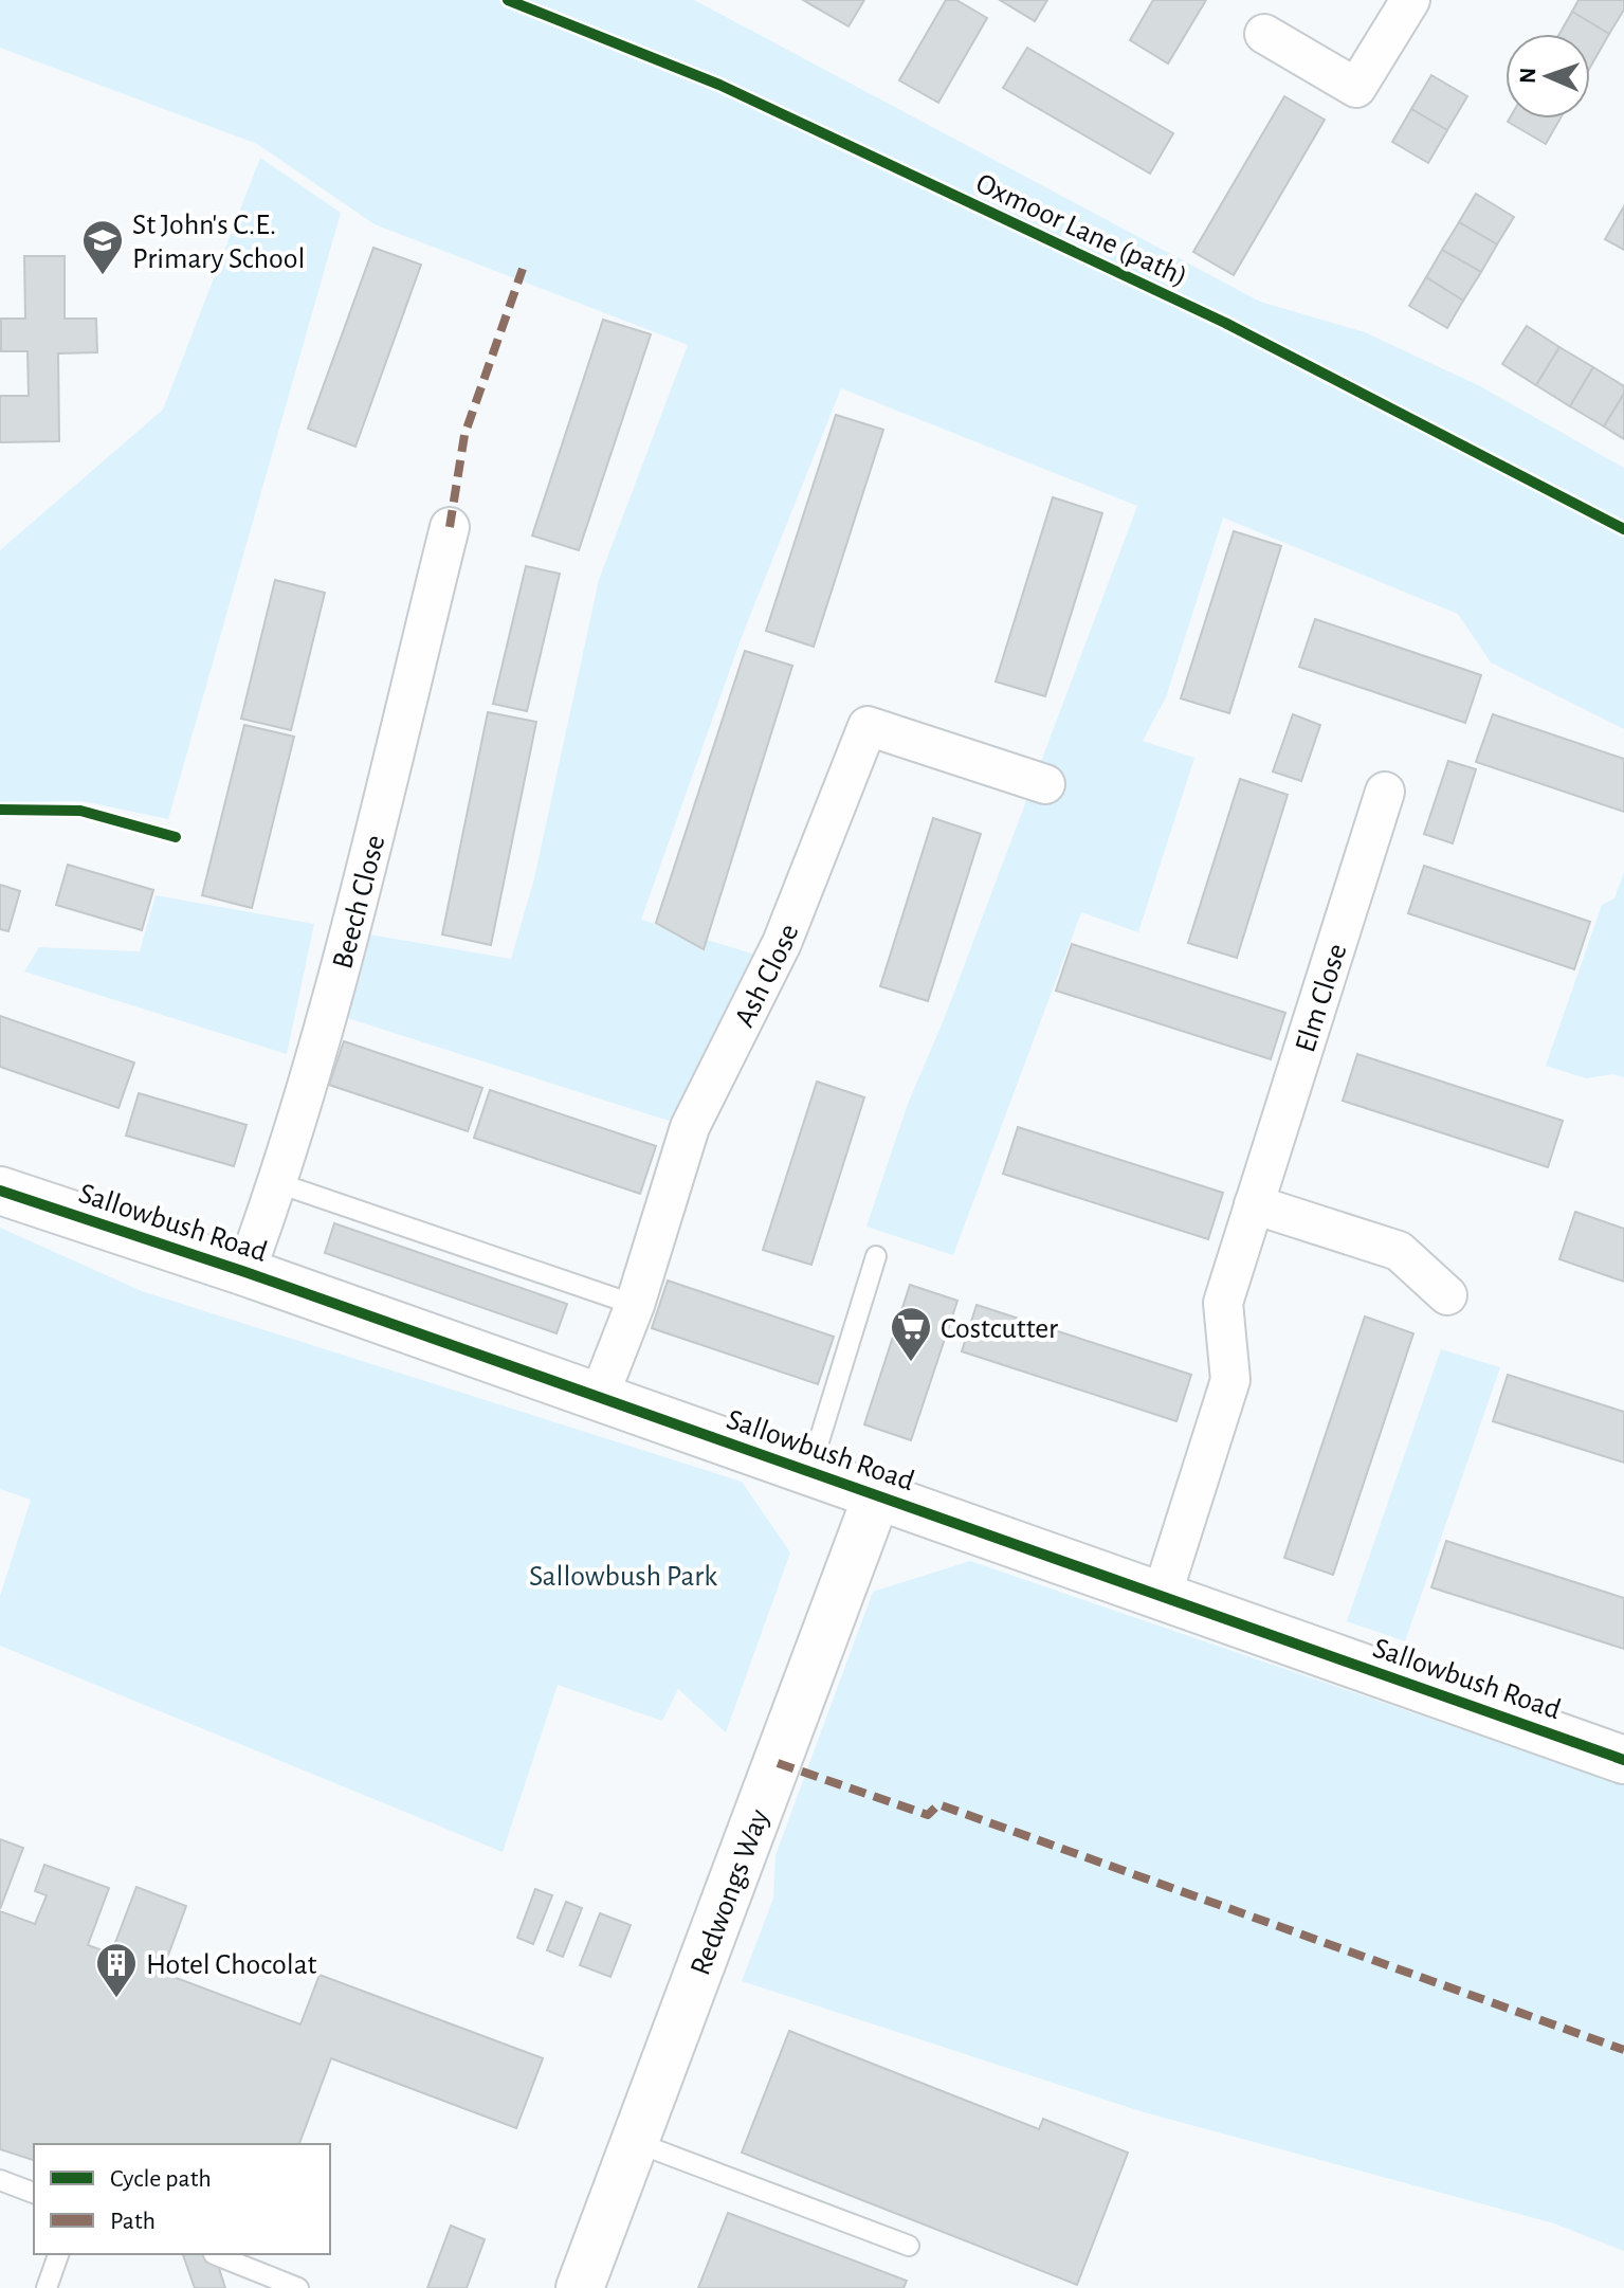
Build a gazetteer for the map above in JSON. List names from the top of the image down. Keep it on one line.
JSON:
{"streets":{"street":["Beech Close","Ash Close","Elm Close","Sallowbush Road","Redwongs Way"],"cycle path":["Oxmoor Lane (path)"]},"crossings":[["Beech Close","Sallowbush Road"],["Ash Close","Sallowbush Road"],["Elm Close","Sallowbush Road"],["Sallowbush Road","Redwongs Way"]],"parks":["Sallowbush Park"],"places":{"school or university":["St John's C.E. Primary School"],"supermarket":["Costcutter"],"building":["Hotel Chocolat"]},"legend":["Cycle path","Path"],"north":"left"}
